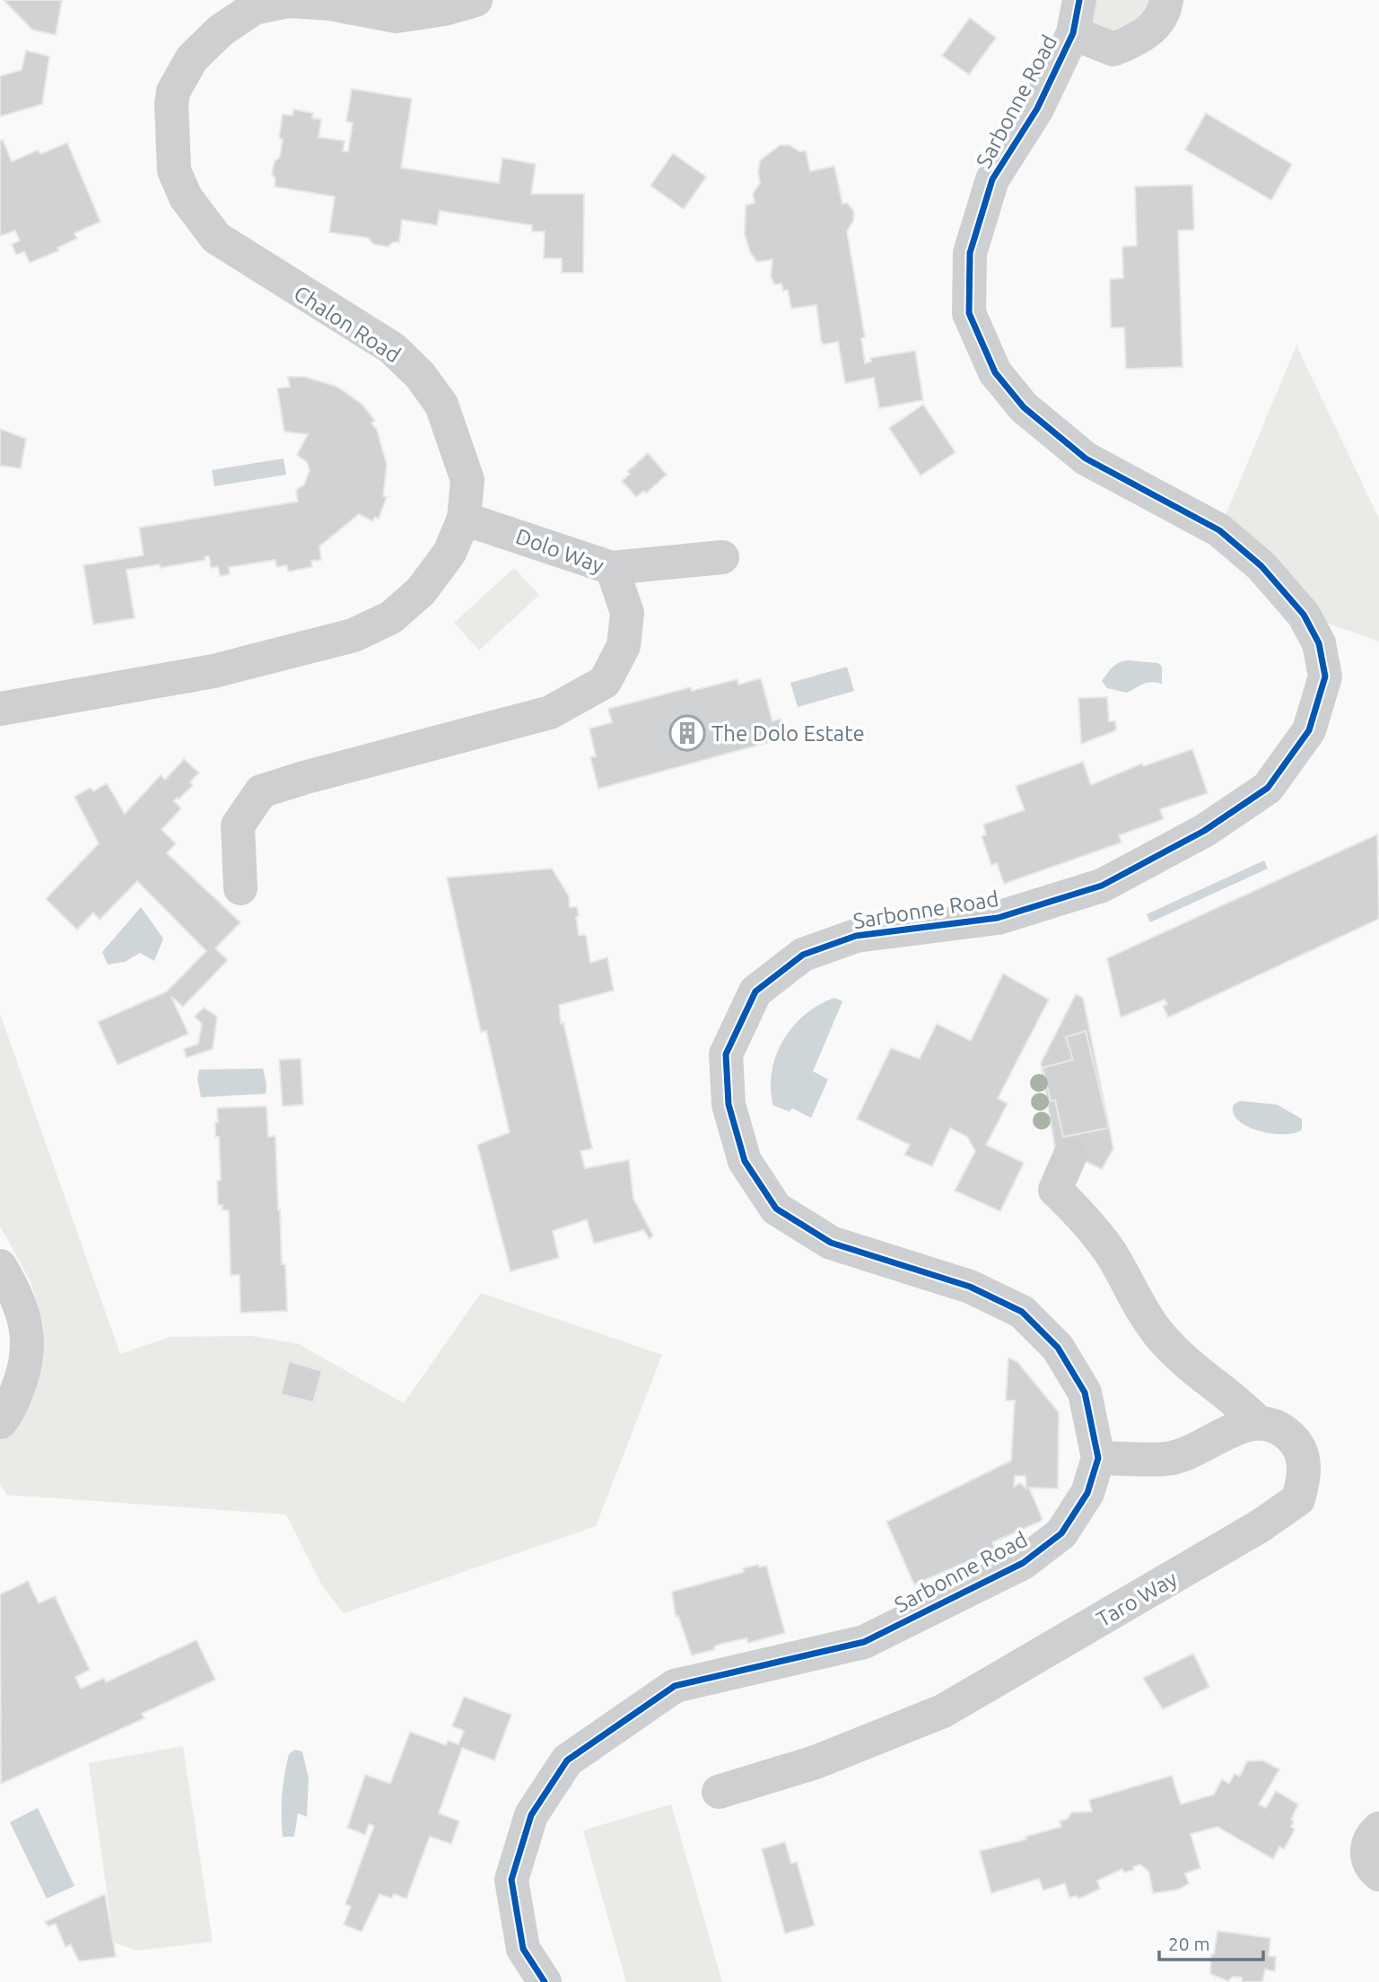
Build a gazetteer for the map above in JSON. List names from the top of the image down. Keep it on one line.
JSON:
{"streets":{"street":["Sarbonne Road","Chalon Road","Dolo Way","Taro Way"]},"crossings":[["Chalon Road","Dolo Way"]],"places":{"building":["The Dolo Estate"]},"scale_bar":"20 m"}
